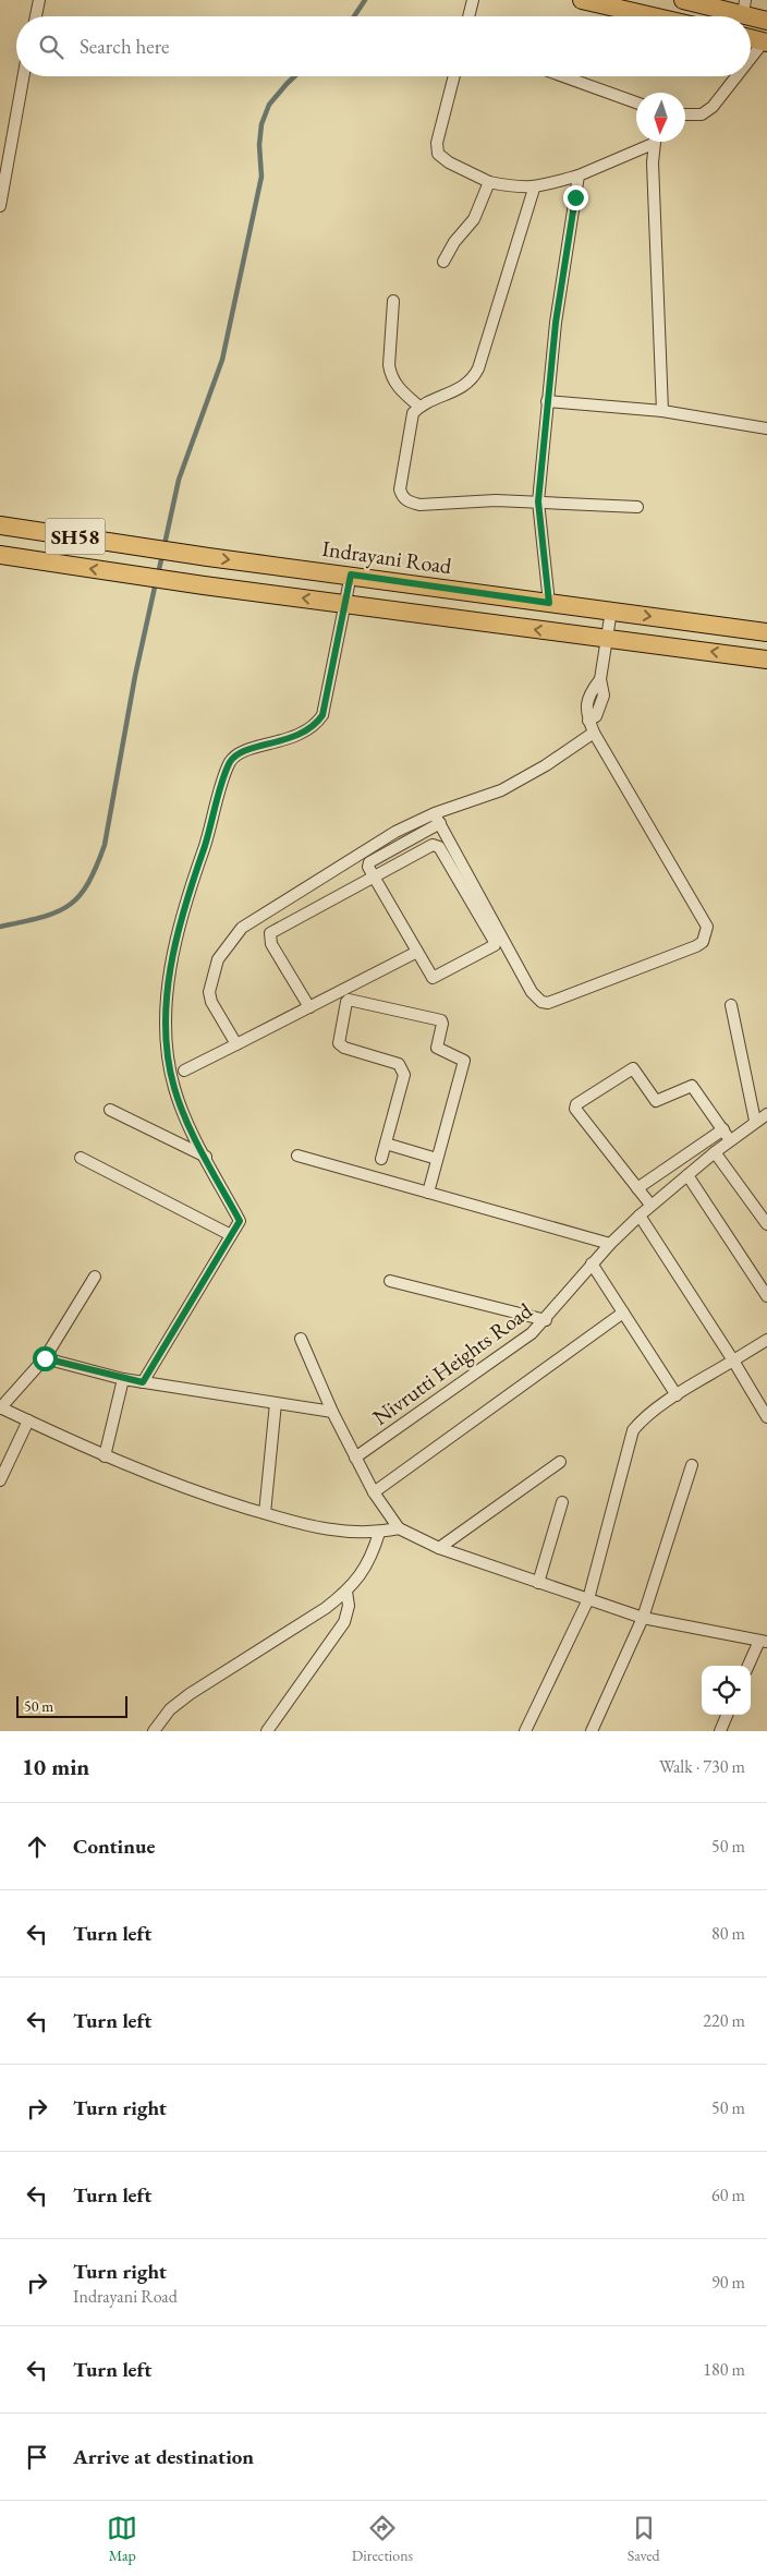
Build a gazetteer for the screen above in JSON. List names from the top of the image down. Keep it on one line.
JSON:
{"streets":{"main road":["SH58","Indrayani Road"],"street":["Nivrutti Heights Road"]},"scale_bar":"50 m","north":"bottom","page":{"search":"Search here","scale":"50 m","heading":["10 min","Walk · 730 m"],"list":[["Continue","50 m"],["Turn left","80 m"],["Turn left","220 m"],["Turn right","50 m"],["Turn left","60 m"],["Turn right","Indrayani Road","90 m"],["Turn left","180 m"],"Arrive at destination"],"nav":["Map","Directions","Saved"]}}
